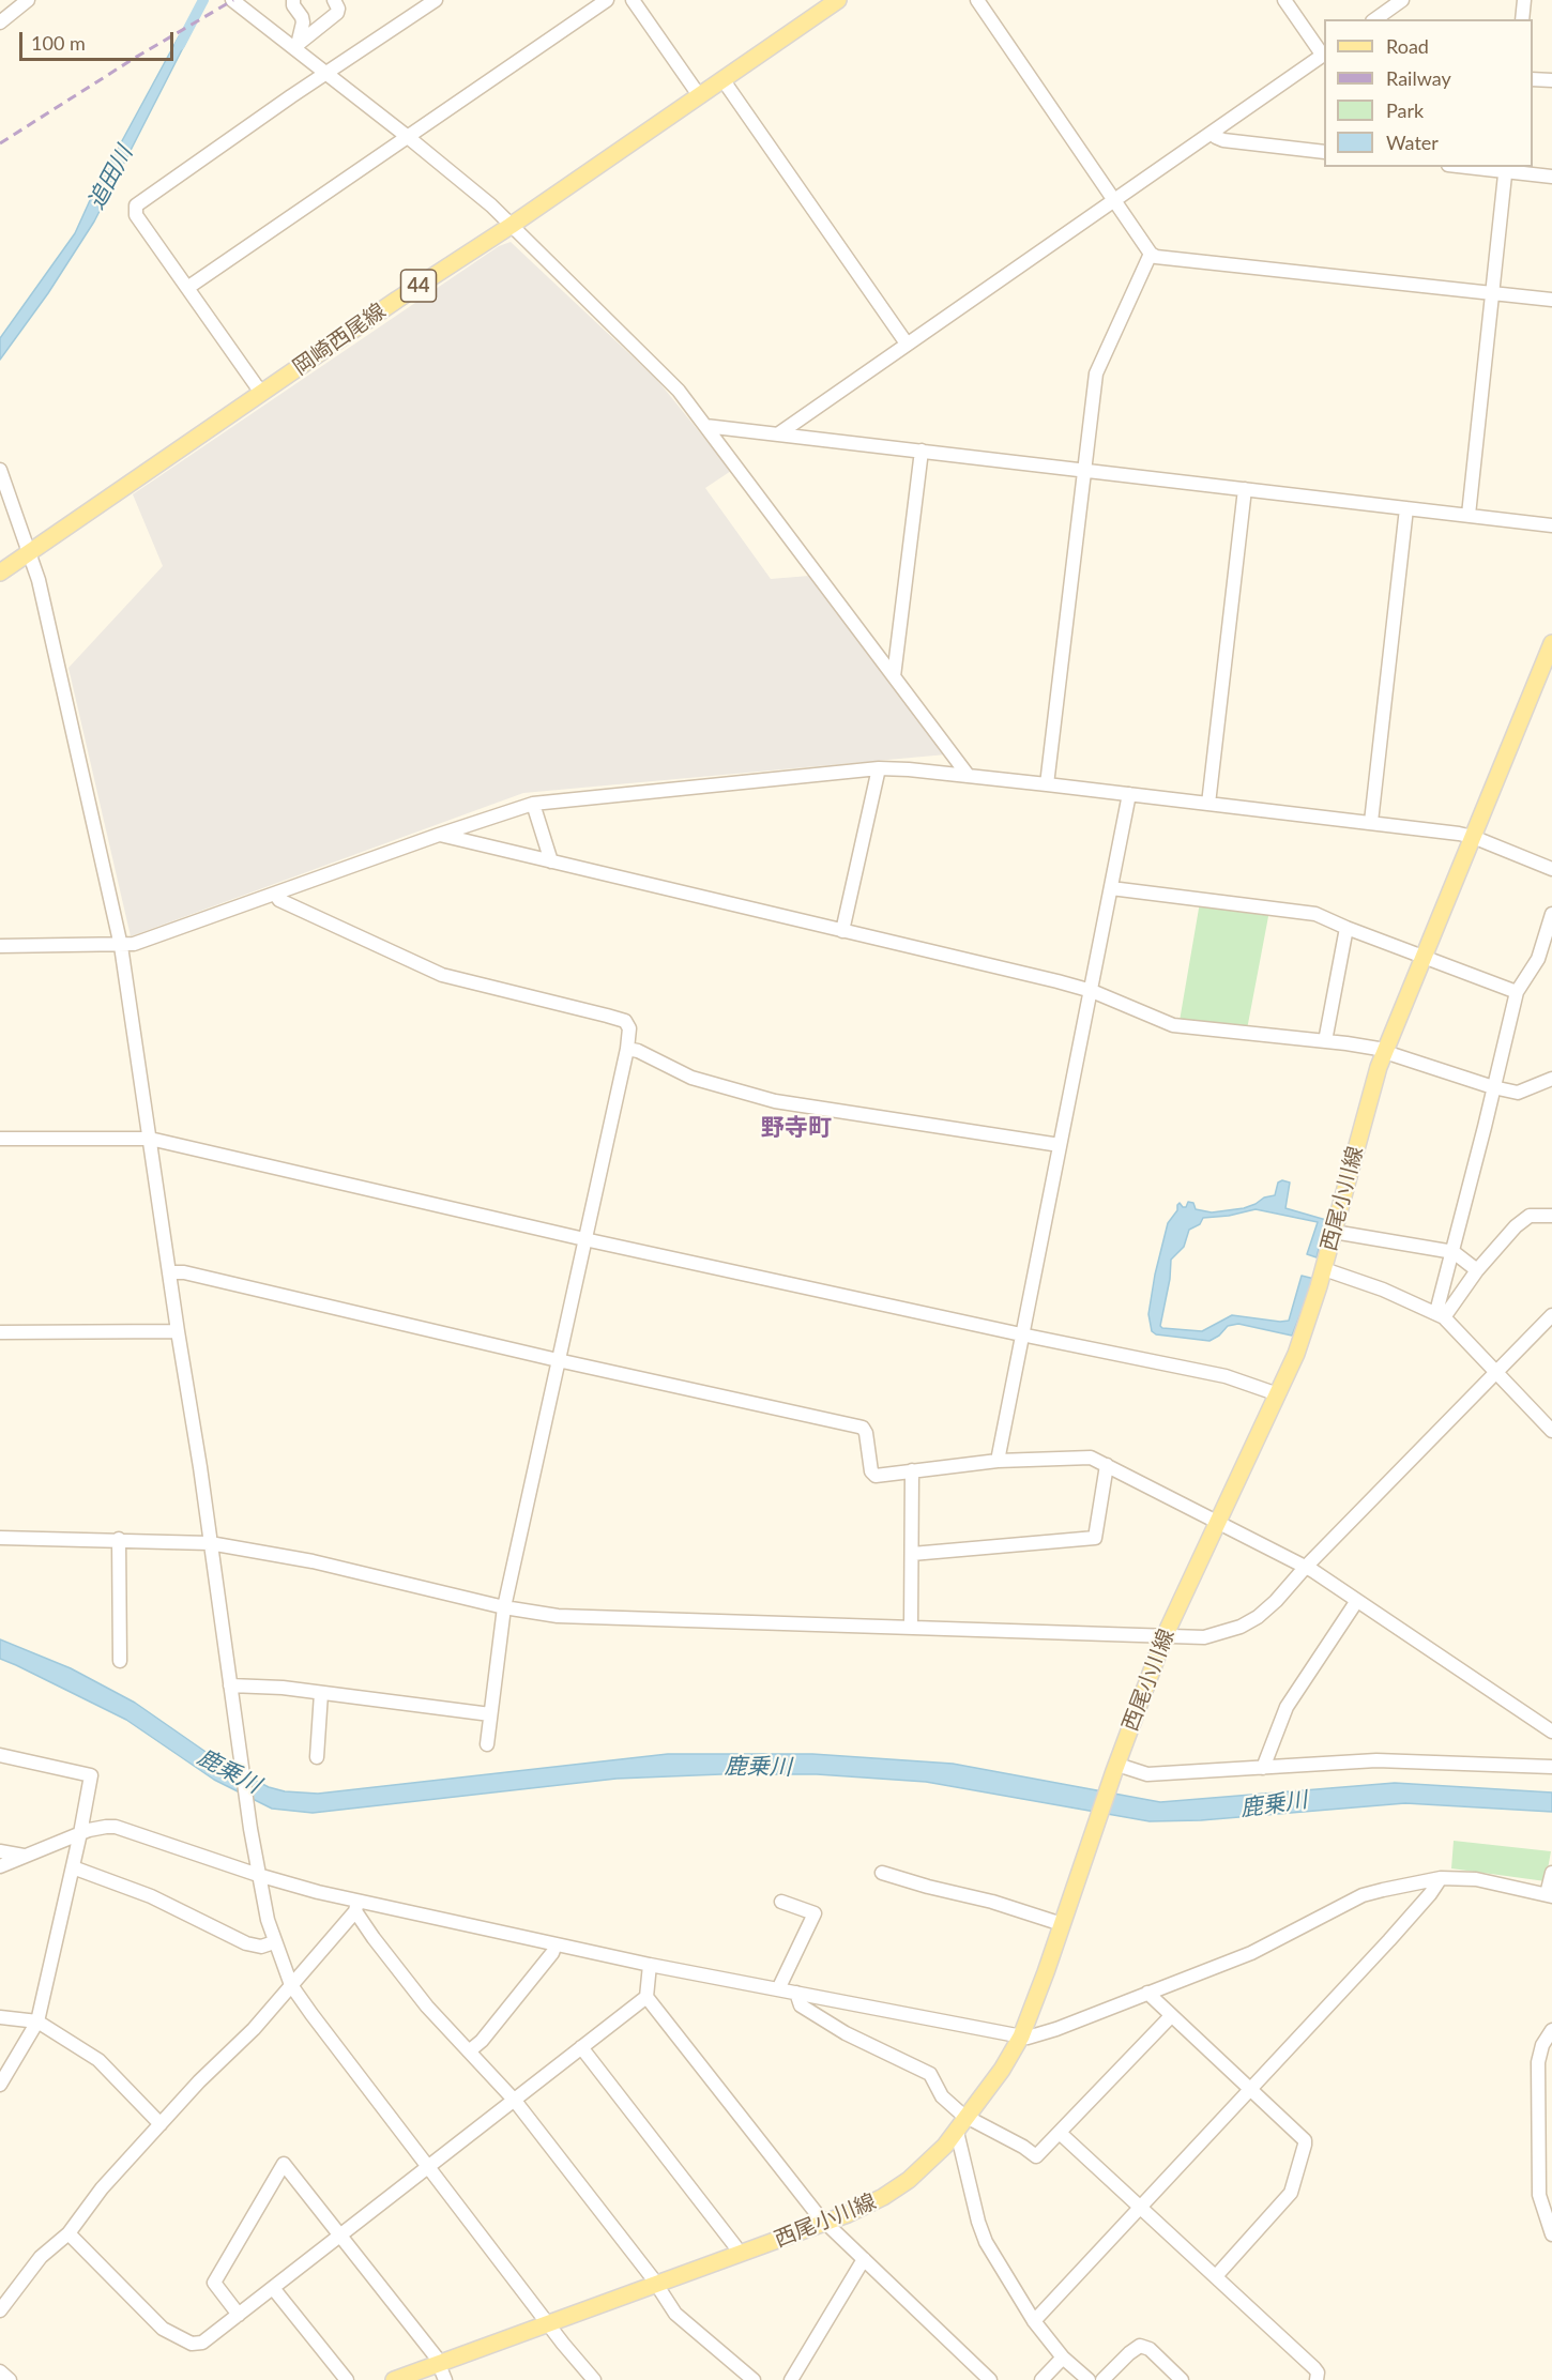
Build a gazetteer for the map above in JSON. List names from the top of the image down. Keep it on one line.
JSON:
{"streets":{"main road":["44","岡崎西尾線","西尾小川線"]},"districts":["野寺町"],"water":["追田川","鹿乗川"],"legend":["Road","Railway","Park","Water"],"scale_bar":"100 m"}
